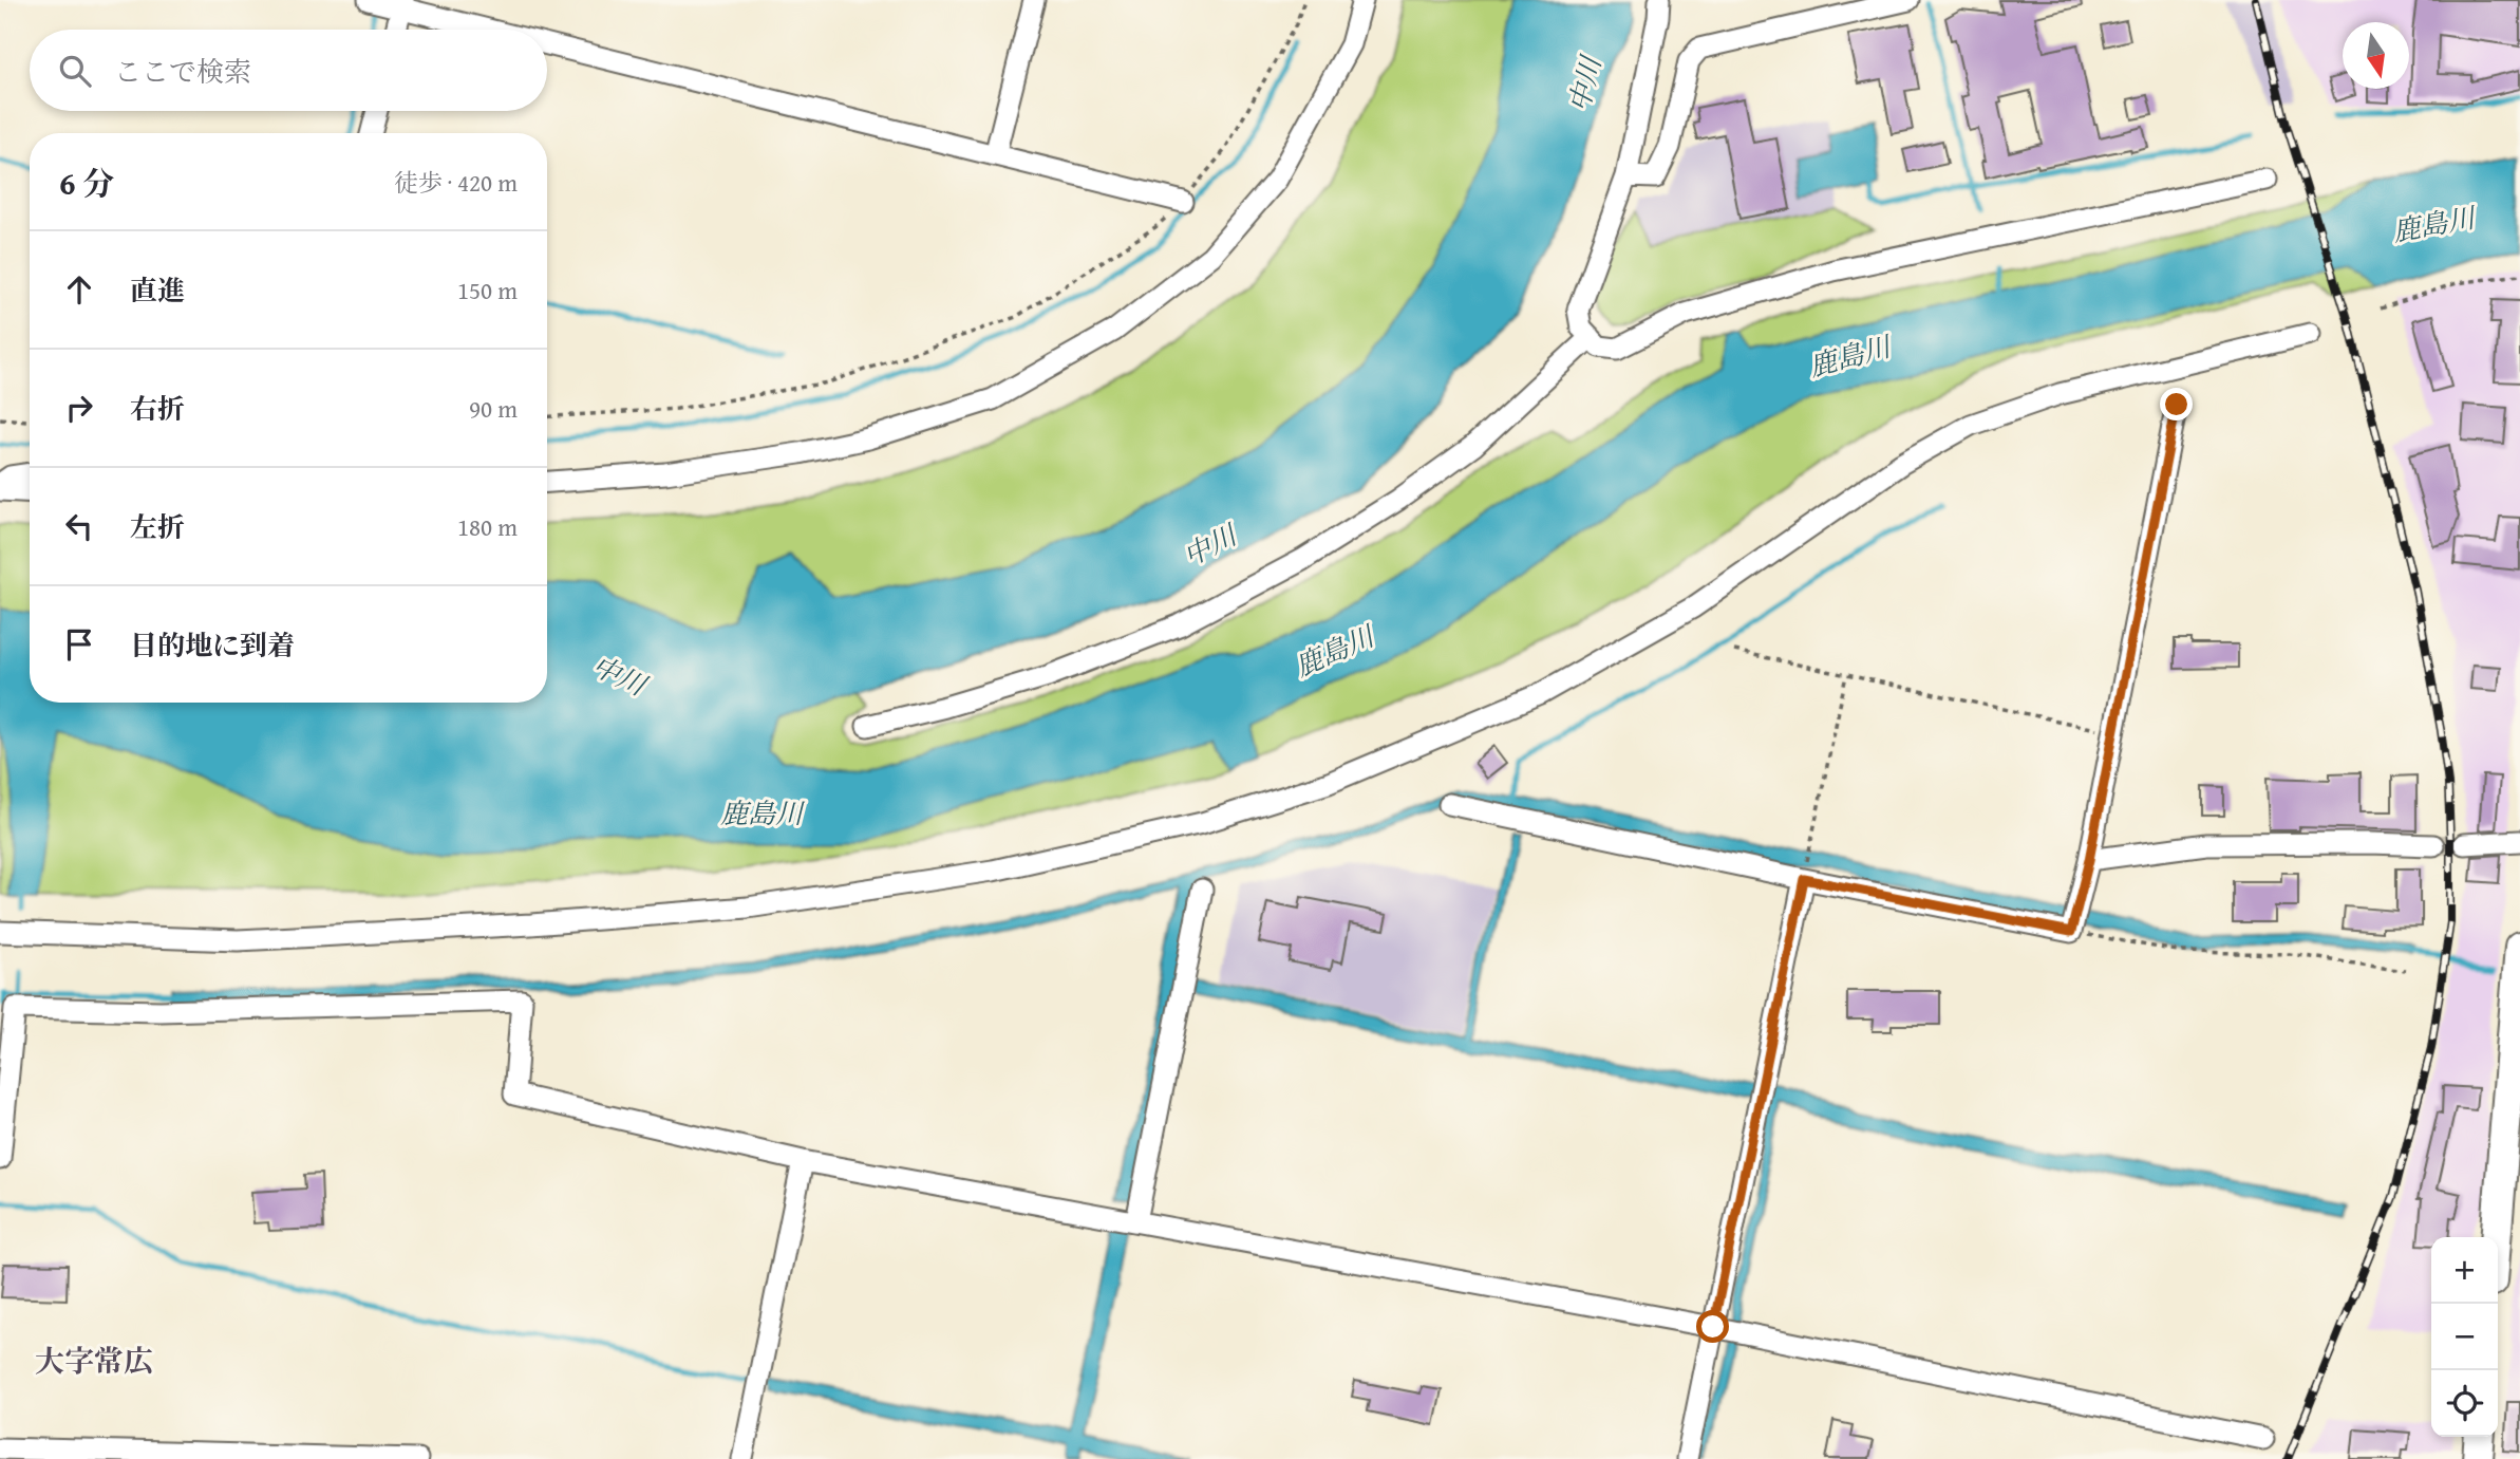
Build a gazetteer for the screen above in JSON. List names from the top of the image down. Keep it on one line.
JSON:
{"districts":["大字常広"],"water":["中川","鹿島川"],"north":"bottom","page":{"search":"ここで検索","heading":["6 分","徒歩 · 420 m"],"list":[["直進","150 m"],["右折","90 m"],["左折","180 m"],"目的地に到着"],"map_buttons":["+","−"]}}
